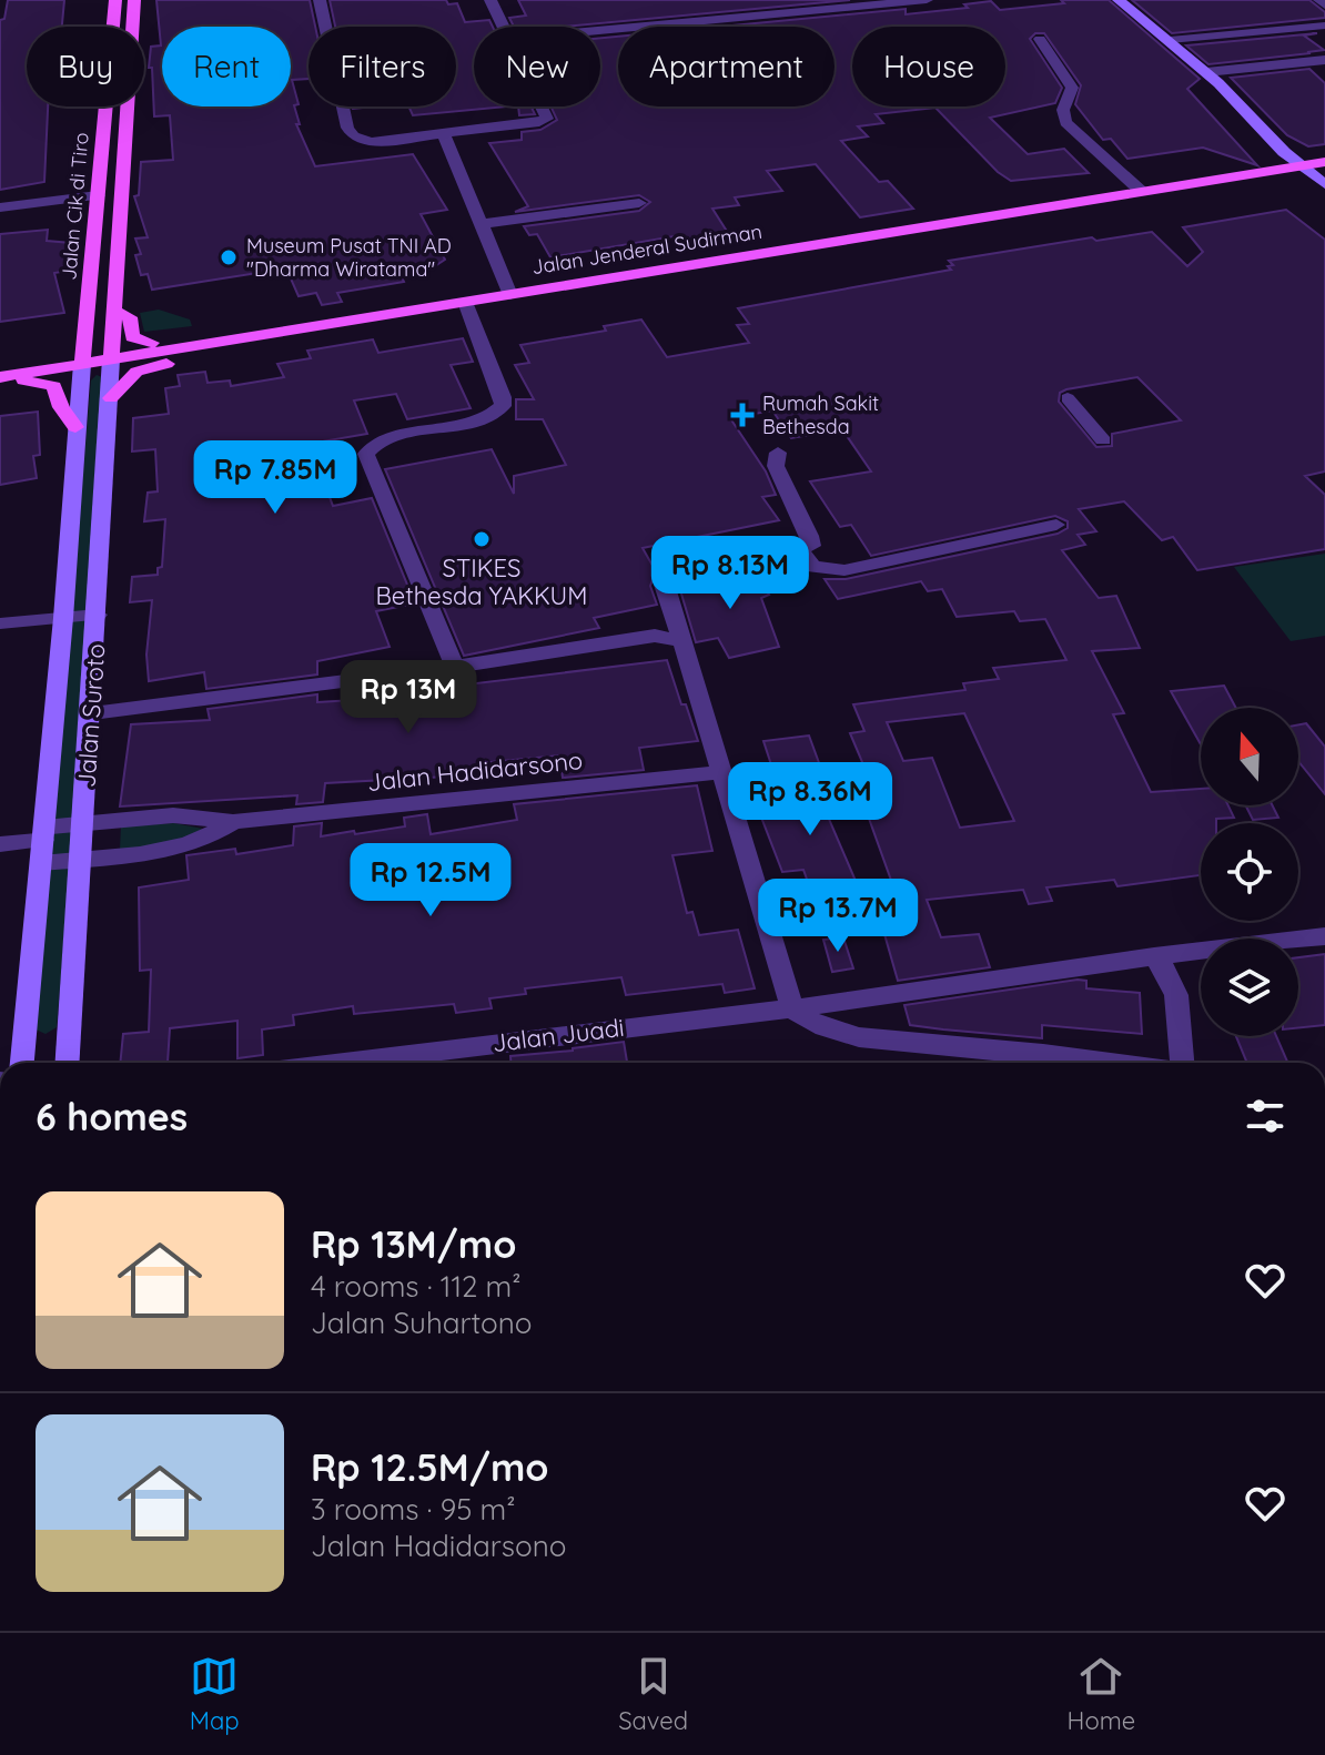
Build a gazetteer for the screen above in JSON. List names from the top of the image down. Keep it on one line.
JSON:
{"streets":{"main road":["Jalan Cik di Tiro","Jalan Jenderal Sudirman","Jalan Suroto"],"street":["Jalan Hadidarsono","Jalan Juadi"]},"crossings":[["Jalan Cik di Tiro","Jalan Jenderal Sudirman"],["Jalan Cik di Tiro","Jalan Suroto"],["Jalan Jenderal Sudirman","Jalan Suroto"],["Jalan Suroto","Jalan Hadidarsono"]],"places":{"other":["Museum Pusat TNI AD \"Dharma Wiratama\"","STIKES Bethesda YAKKUM"],"health":["Rumah Sakit Bethesda"]},"north":"top","page":{"chip":["Buy","Rent","Filters","New","Apartment","House"],"price":["Rp 7.85M","Rp 8.13M","Rp 13M","Rp 8.36M","Rp 12.5M","Rp 13.7M"],"heading":"6 homes","list":[{"name":"Rp 13M/mo","note":"4 rooms · 112 m² · Jalan Suhartono"},{"name":"Rp 12.5M/mo","note":"3 rooms · 95 m² · Jalan Hadidarsono"}],"tabs":["Map","Saved","Home"]}}
